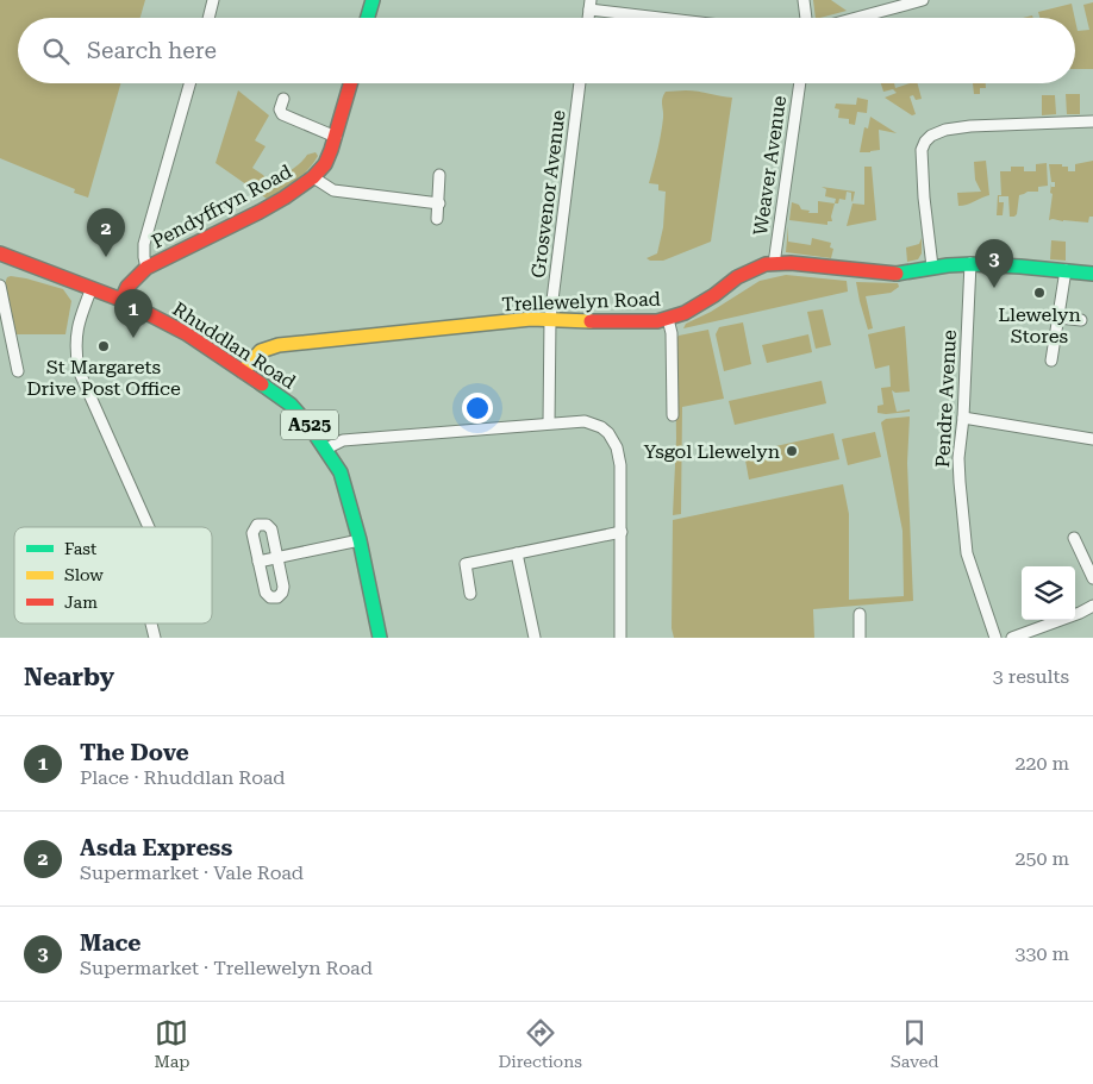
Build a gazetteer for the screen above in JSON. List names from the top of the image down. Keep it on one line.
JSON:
{"streets":{"street":["Weaver Avenue","Grosvenor Avenue","Pendyffryn Road","Trellewelyn Road","Rhuddlan Road","Pendre Avenue","A525"]},"crossings":[["Weaver Avenue","Trellewelyn Road"],["Grosvenor Avenue","Trellewelyn Road"],["Pendyffryn Road","Rhuddlan Road"],["Pendyffryn Road","A525"],["Trellewelyn Road","Rhuddlan Road"],["Trellewelyn Road","Pendre Avenue"],["Rhuddlan Road","A525"]],"places":["Llewelyn Stores","St Margarets Drive Post Office","Ysgol Llewelyn"],"legend":["Fast","Slow","Jam"],"page":{"search":"Search here","pins":["2","3","1"],"heading":["Nearby","3 results"],"list":[{"mark":"1","name":"The Dove","note":"Place · Rhuddlan Road","value":"220 m"},{"mark":"2","name":"Asda Express","note":"Supermarket · Vale Road","value":"250 m"},{"mark":"3","name":"Mace","note":"Supermarket · Trellewelyn Road","value":"330 m"}],"nav":["Map","Directions","Saved"]}}
